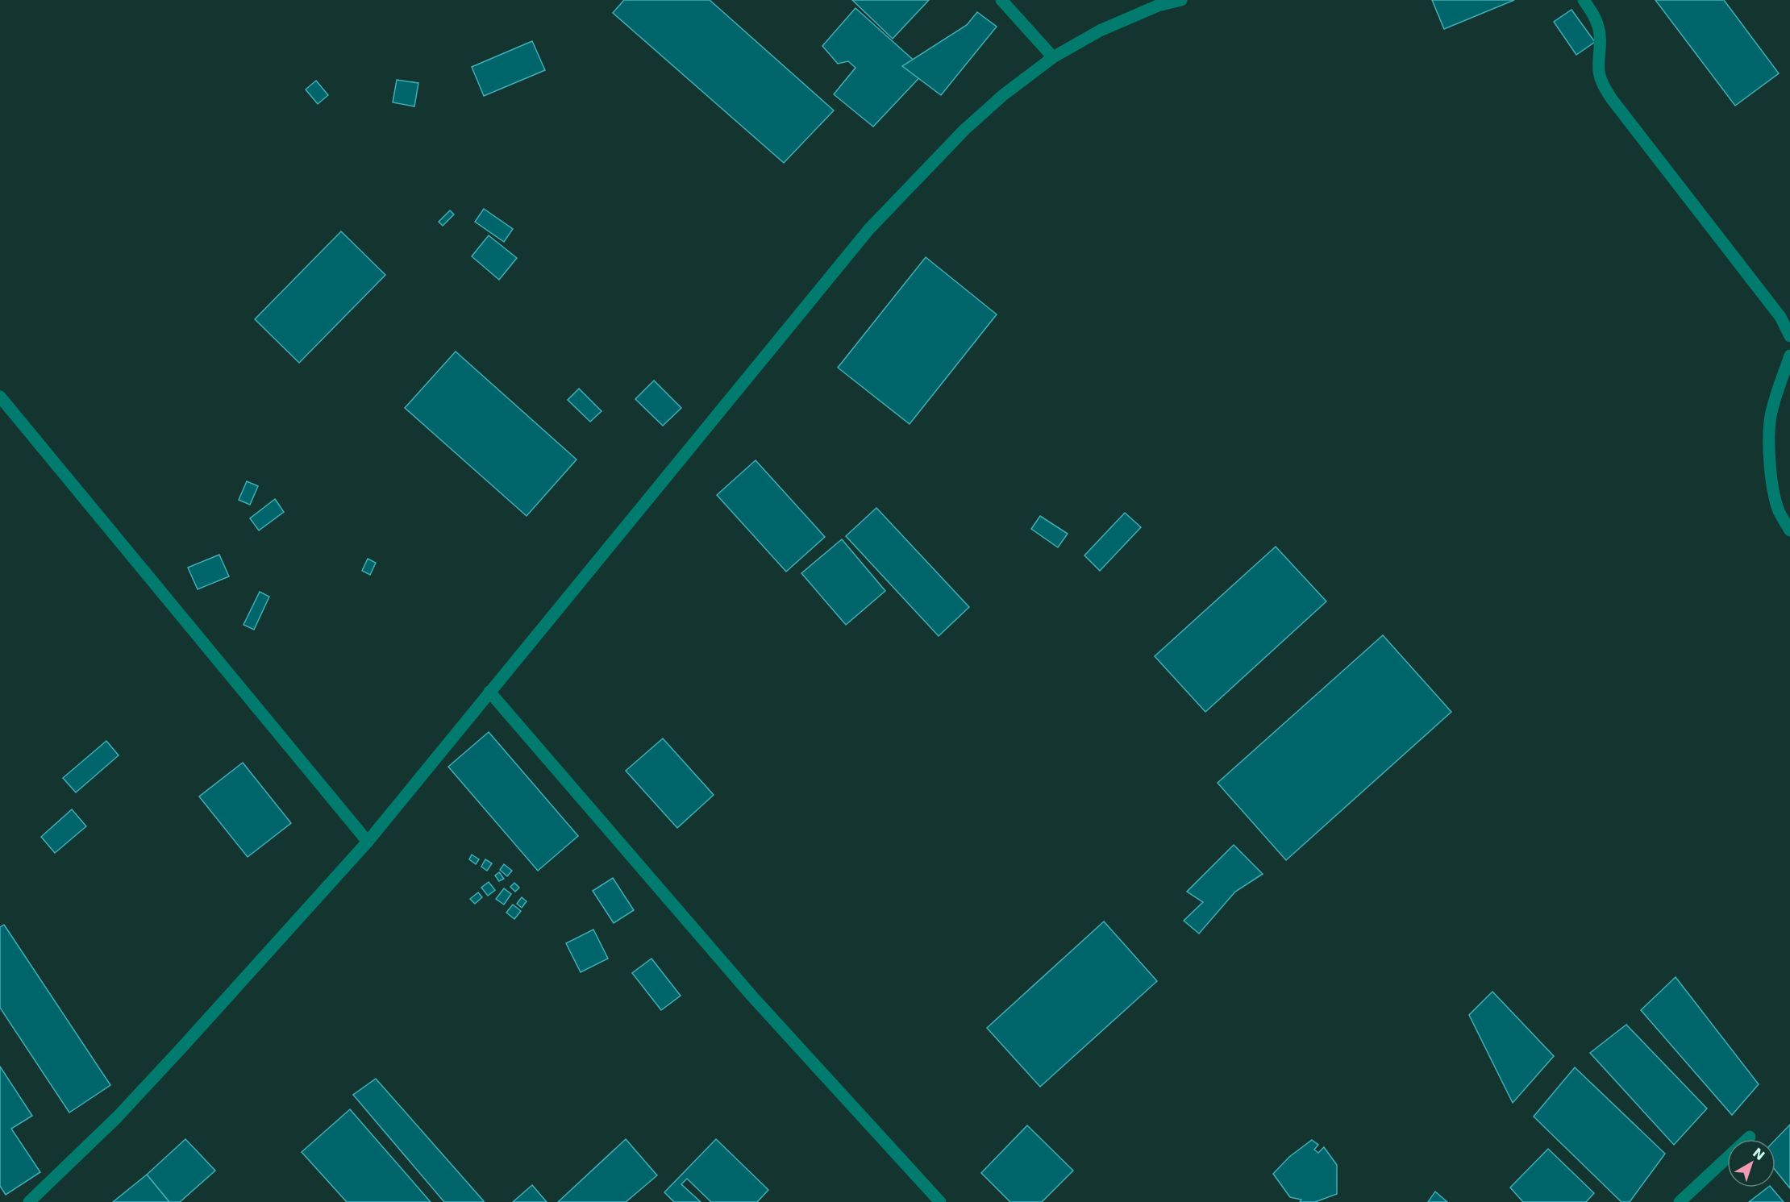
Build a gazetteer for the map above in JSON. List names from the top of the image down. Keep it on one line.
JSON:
{"north":"top right"}
